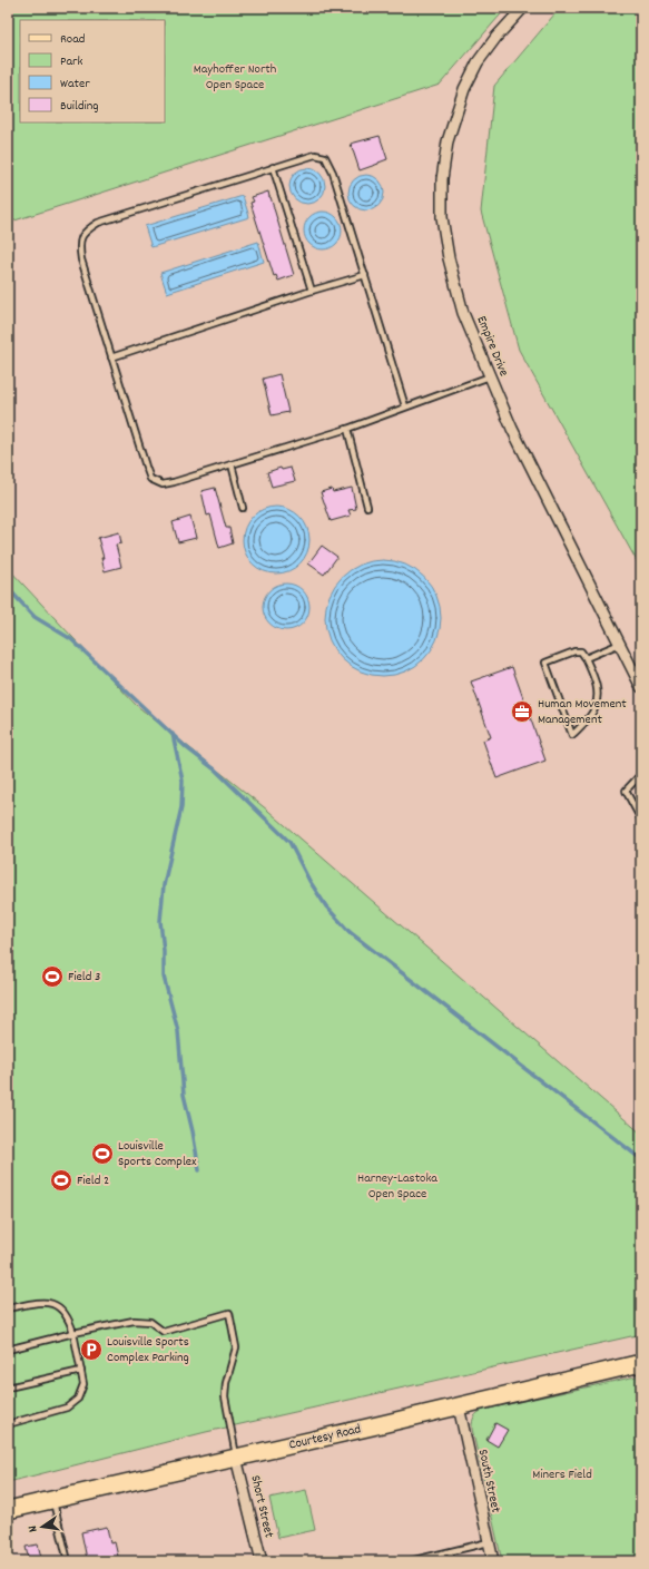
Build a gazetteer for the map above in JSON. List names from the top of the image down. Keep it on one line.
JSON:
{"streets":{"main road":["Courtesy Road"],"street":["Empire Drive","South Street","Short Street"]},"crossings":[["Courtesy Road","South Street"],["Courtesy Road","Short Street"]],"parks":["Mayhoffer North Open Space","Harney-Lastoka Open Space","Miners Field"],"places":{"office":["Human Movement Management"],"sports":["Field 3","Louisville Sports Complex","Field 2"],"parking":["Louisville Sports Complex Parking"]},"legend":["Road","Park","Water","Building"],"north":"left"}
